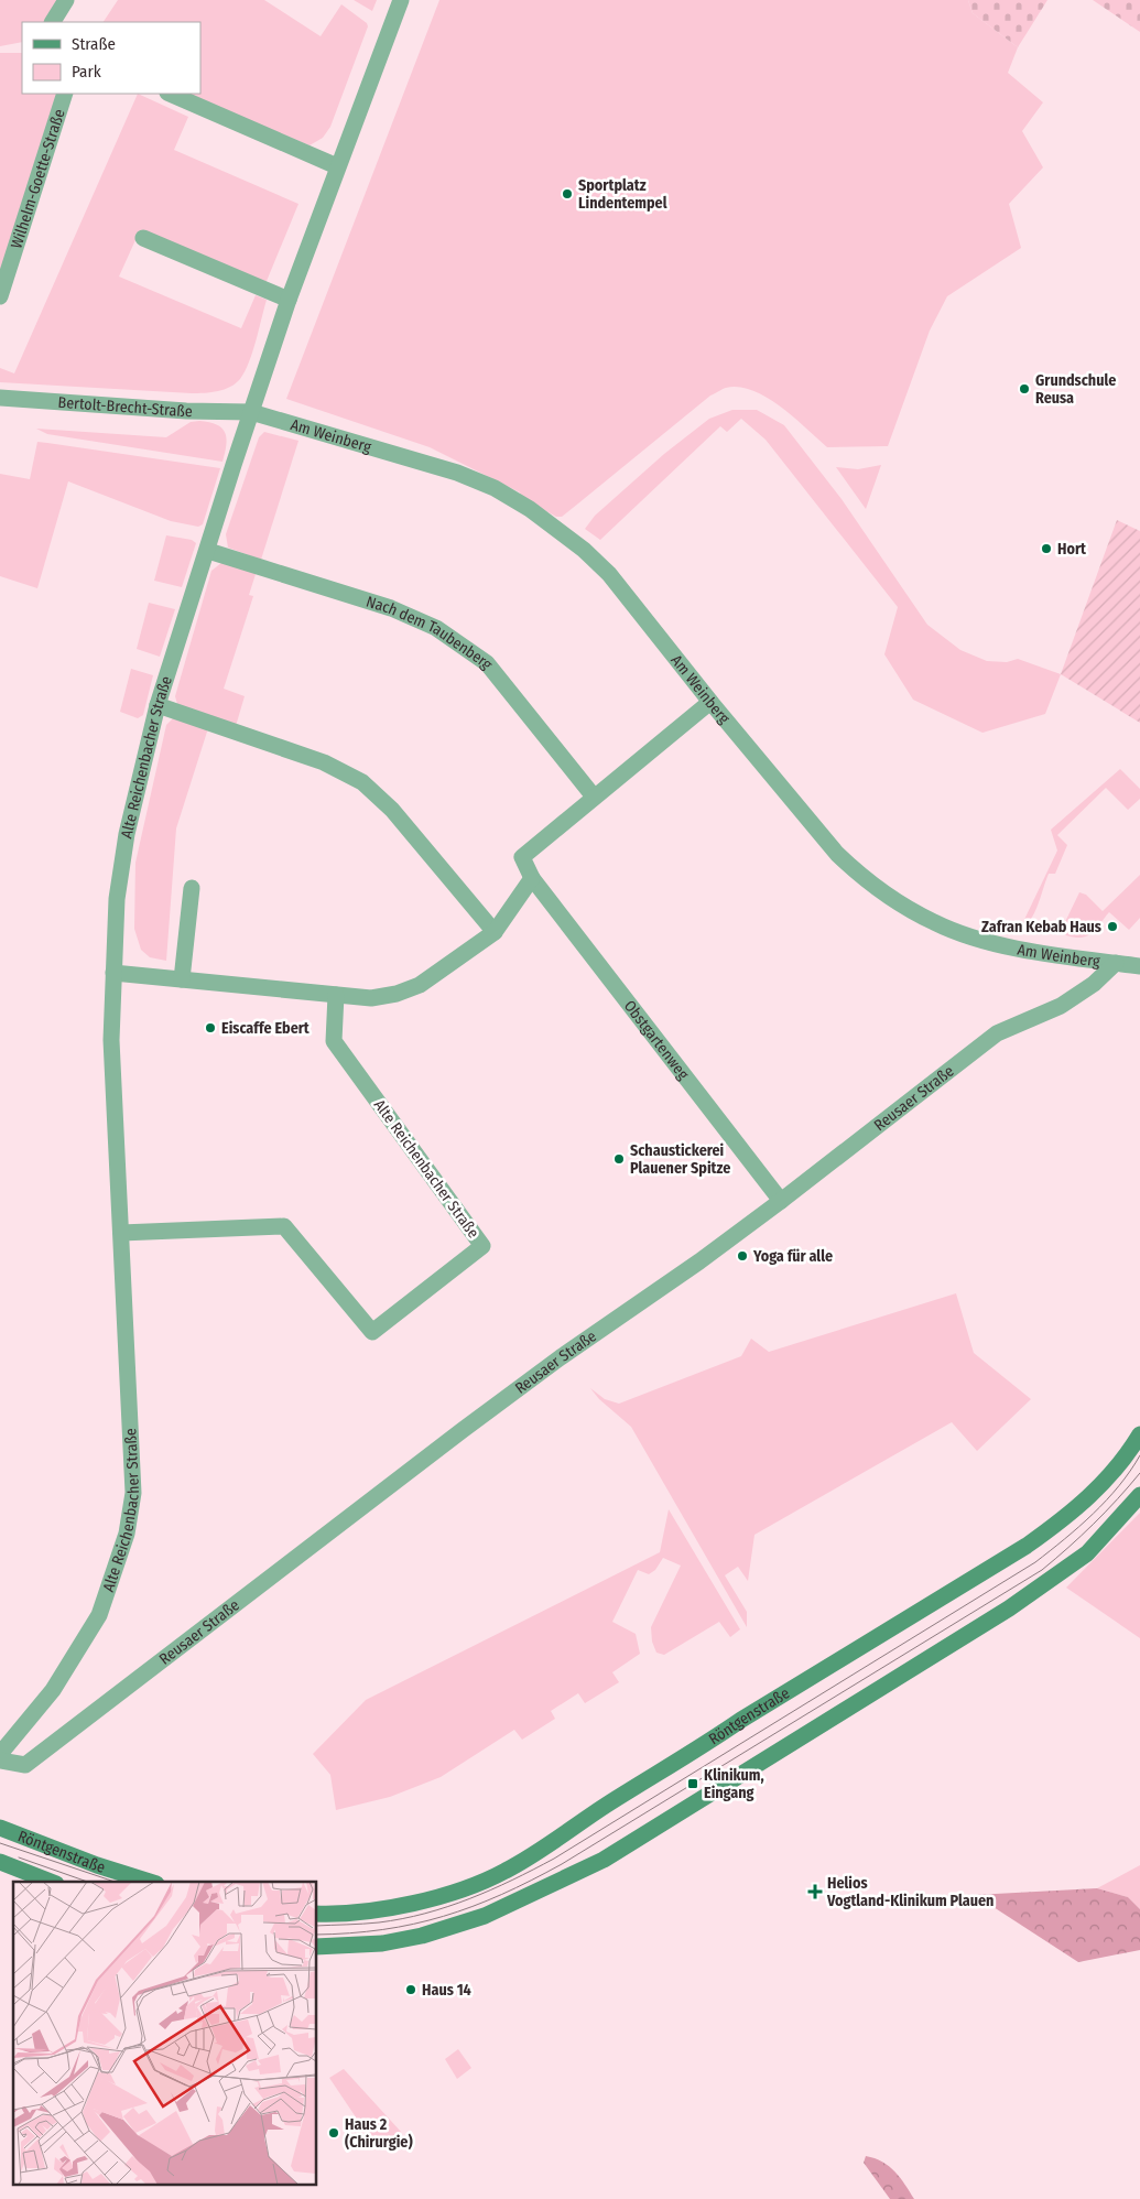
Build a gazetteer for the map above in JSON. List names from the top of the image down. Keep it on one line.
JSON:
{"streets":{"street":["Wilhelm-Goette-Straße","Bertolt-Brecht-Straße","Am Weinberg","Nach dem Taubenberg","Alte Reichenbacher Straße","Obstgartenweg","Reusaer Straße","Röntgenstraße"]},"crossings":[["Bertolt-Brecht-Straße","Am Weinberg"],["Bertolt-Brecht-Straße","Alte Reichenbacher Straße"],["Am Weinberg","Alte Reichenbacher Straße"],["Am Weinberg","Reusaer Straße"],["Nach dem Taubenberg","Alte Reichenbacher Straße"],["Obstgartenweg","Reusaer Straße"]],"places":{"other":["Sportplatz Lindentempel","Grundschule Reusa","Hort","Zafran Kebab Haus","Eiscaffe Ebert","Schaustickerei Plauener Spitze","Yoga für alle","Haus 14","Haus 2 (Chirurgie)"],"transit":["Klinikum, Eingang"],"health":["Helios Vogtland-Klinikum Plauen"]},"legend":["Straße","Park"]}
